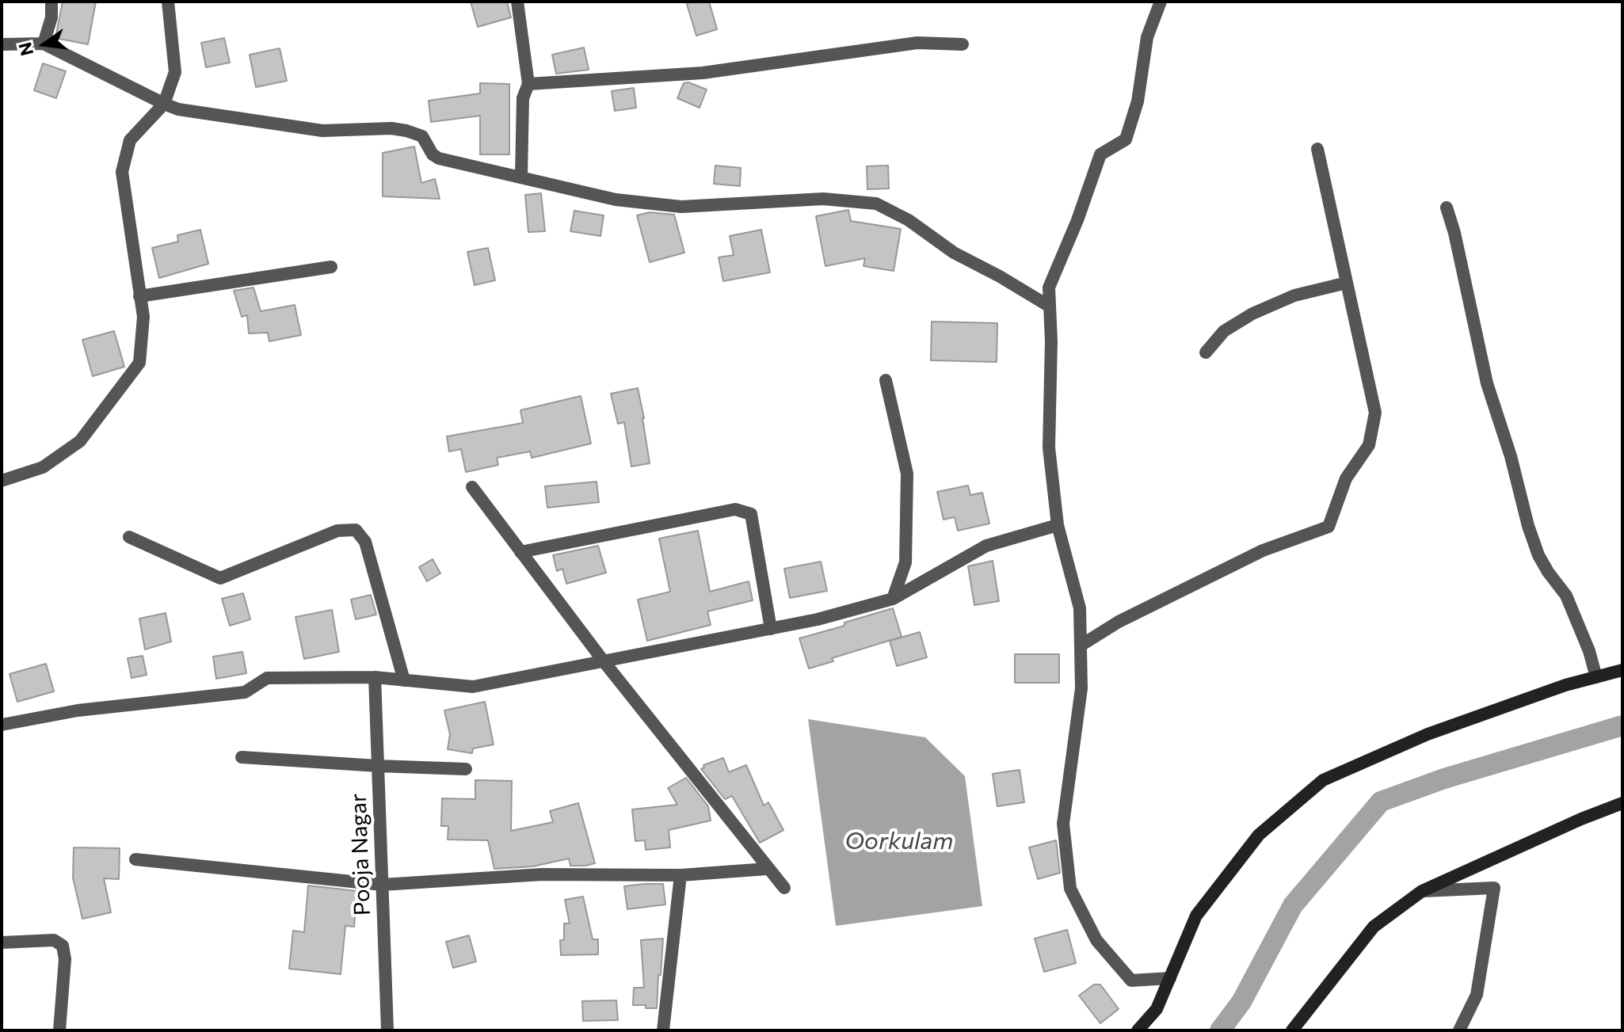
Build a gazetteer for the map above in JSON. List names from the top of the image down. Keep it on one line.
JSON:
{"streets":{"street":["Pooja Nagar"]},"water":["Oorkulam"],"north":"left"}
